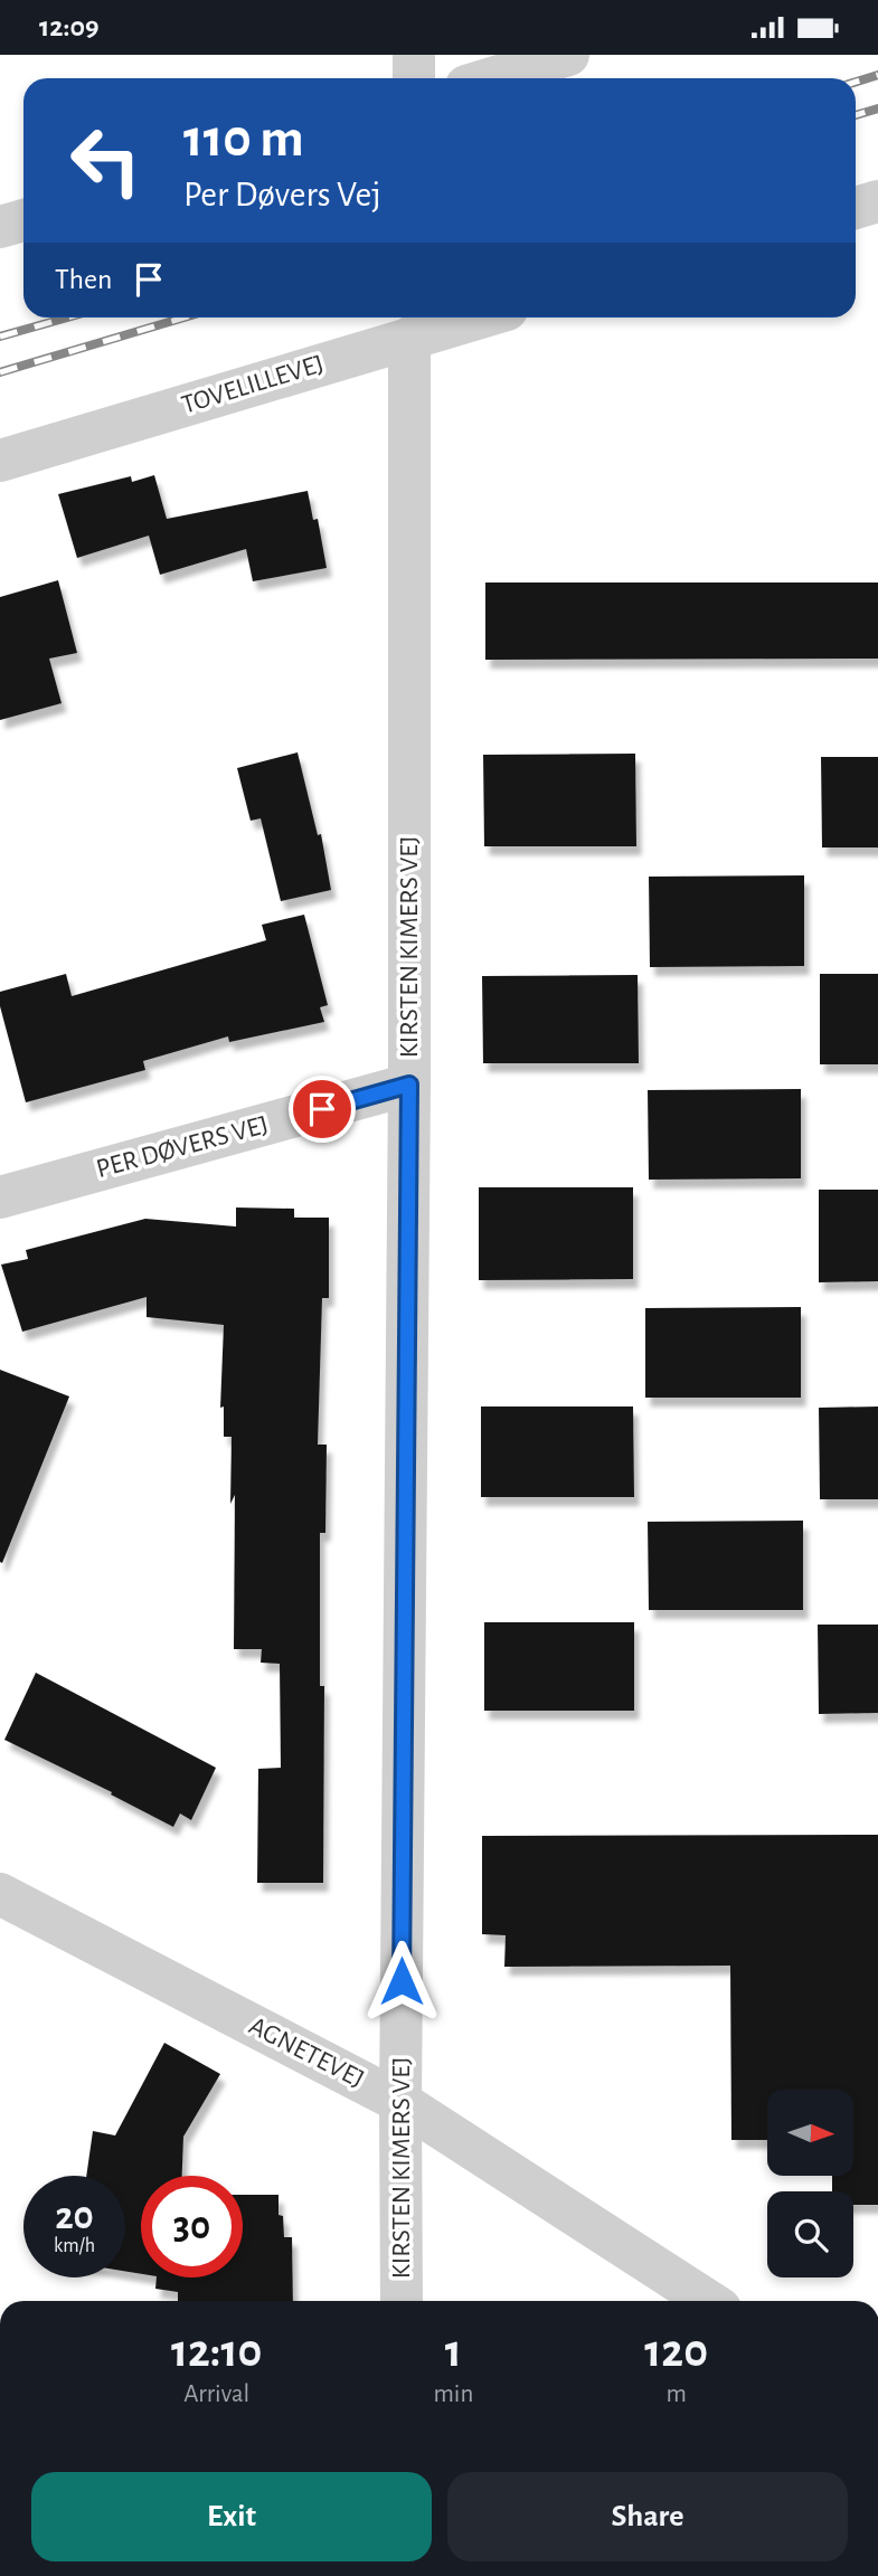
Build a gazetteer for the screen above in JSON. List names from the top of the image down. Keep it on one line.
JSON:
{"streets":{"street":["TOVELILLEVEJ","KIRSTEN KIMERS VEJ","PER DØVERS VEJ","AGNETEVEJ"]},"crossings":[["TOVELILLEVEJ","KIRSTEN KIMERS VEJ"],["KIRSTEN KIMERS VEJ","PER DØVERS VEJ"],["KIRSTEN KIMERS VEJ","AGNETEVEJ"]],"north":"right","page":{"status":"12:09","turn":["110 m","Per Døvers Vej"],"then":"Then","speed":"20 km/h","limit":"30","eta":["12:10","Arrival","1","min","120","m"],"buttons":["Exit","Share"]}}
